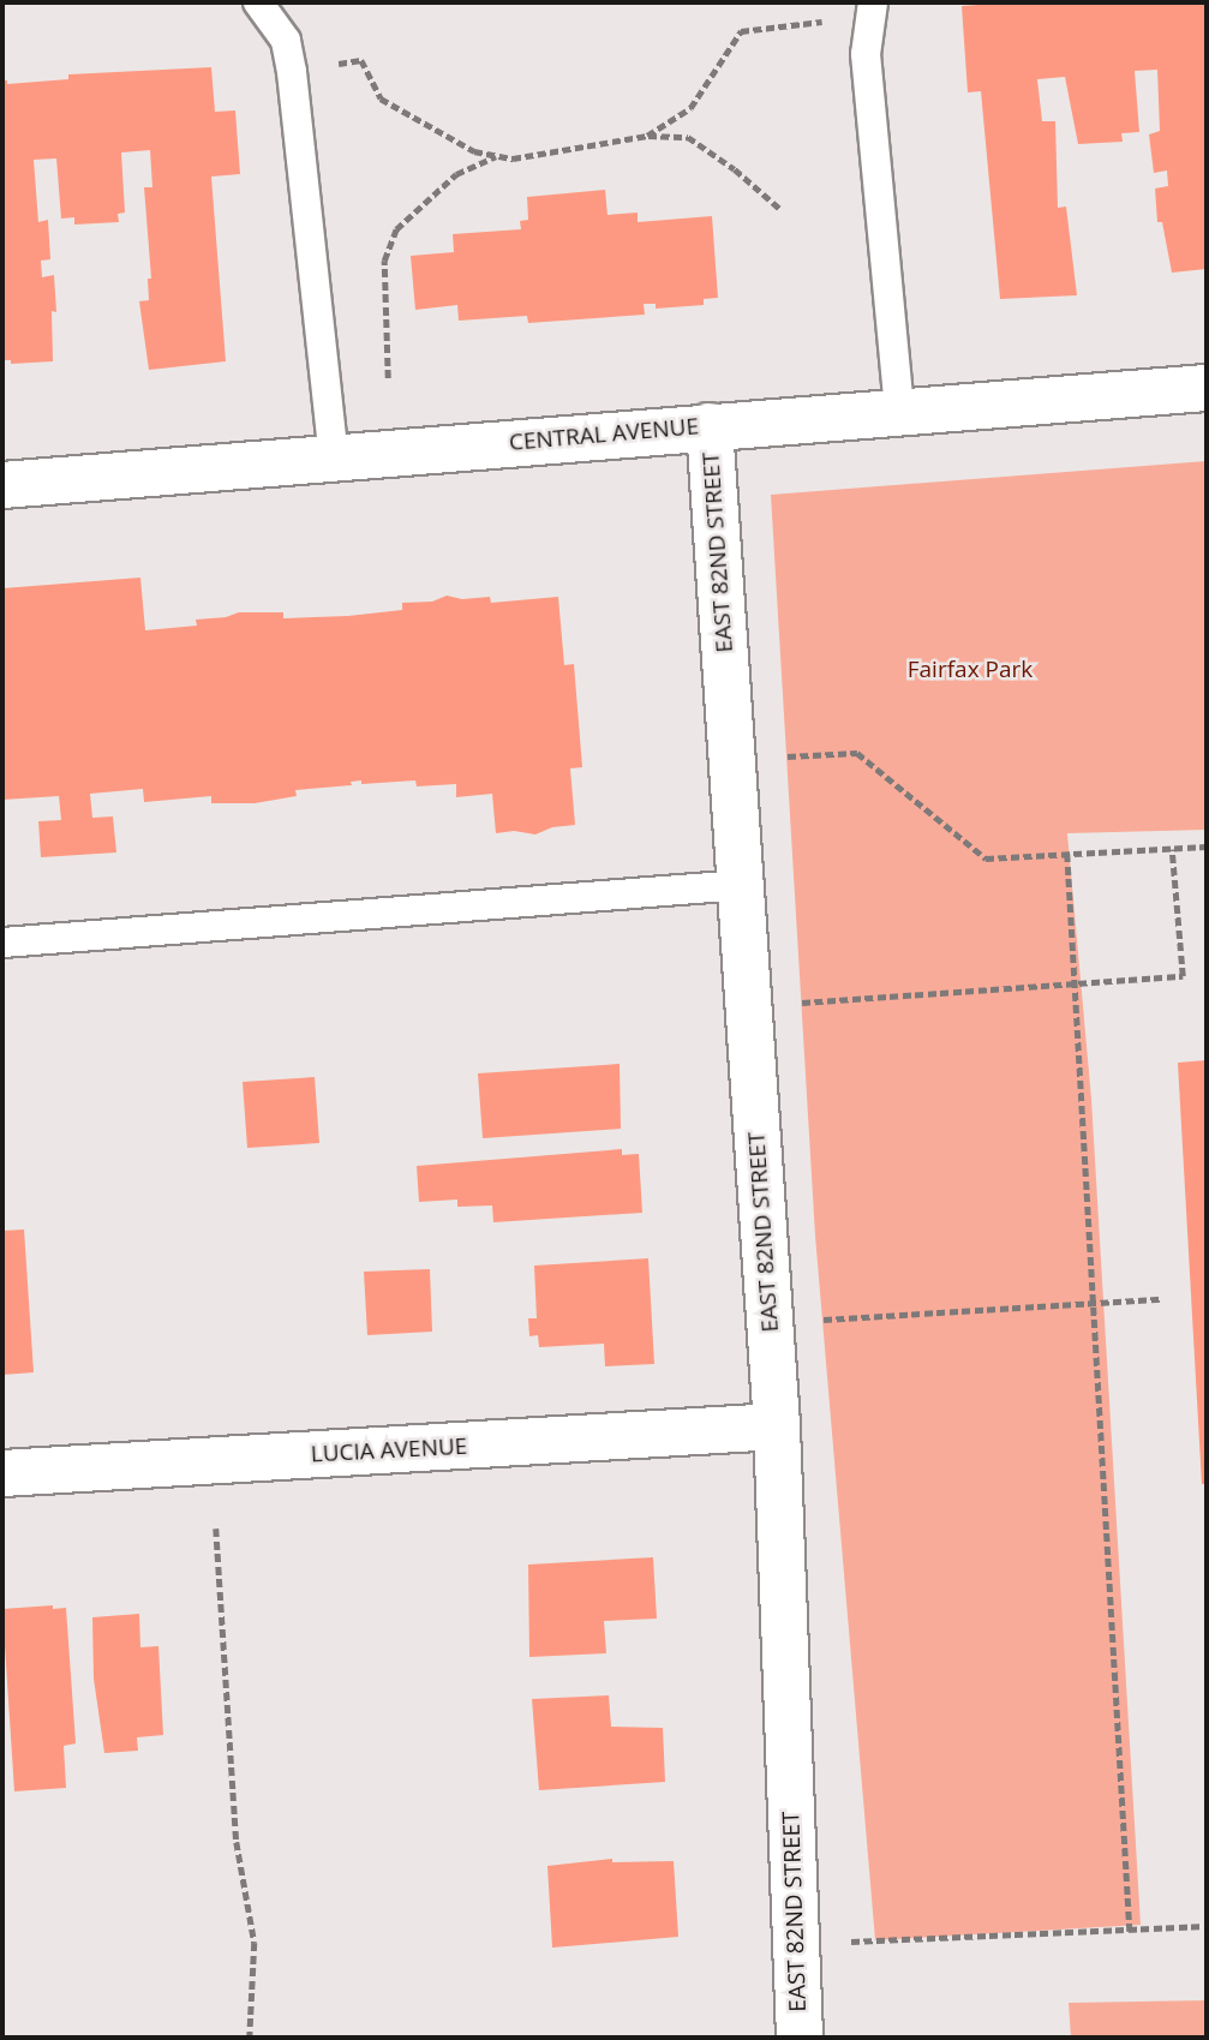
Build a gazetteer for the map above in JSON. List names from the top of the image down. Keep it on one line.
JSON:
{"streets":{"street":["CENTRAL AVENUE","EAST 82ND STREET","LUCIA AVENUE"]},"crossings":[["CENTRAL AVENUE","EAST 82ND STREET"],["EAST 82ND STREET","LUCIA AVENUE"]],"parks":["Fairfax Park"]}
